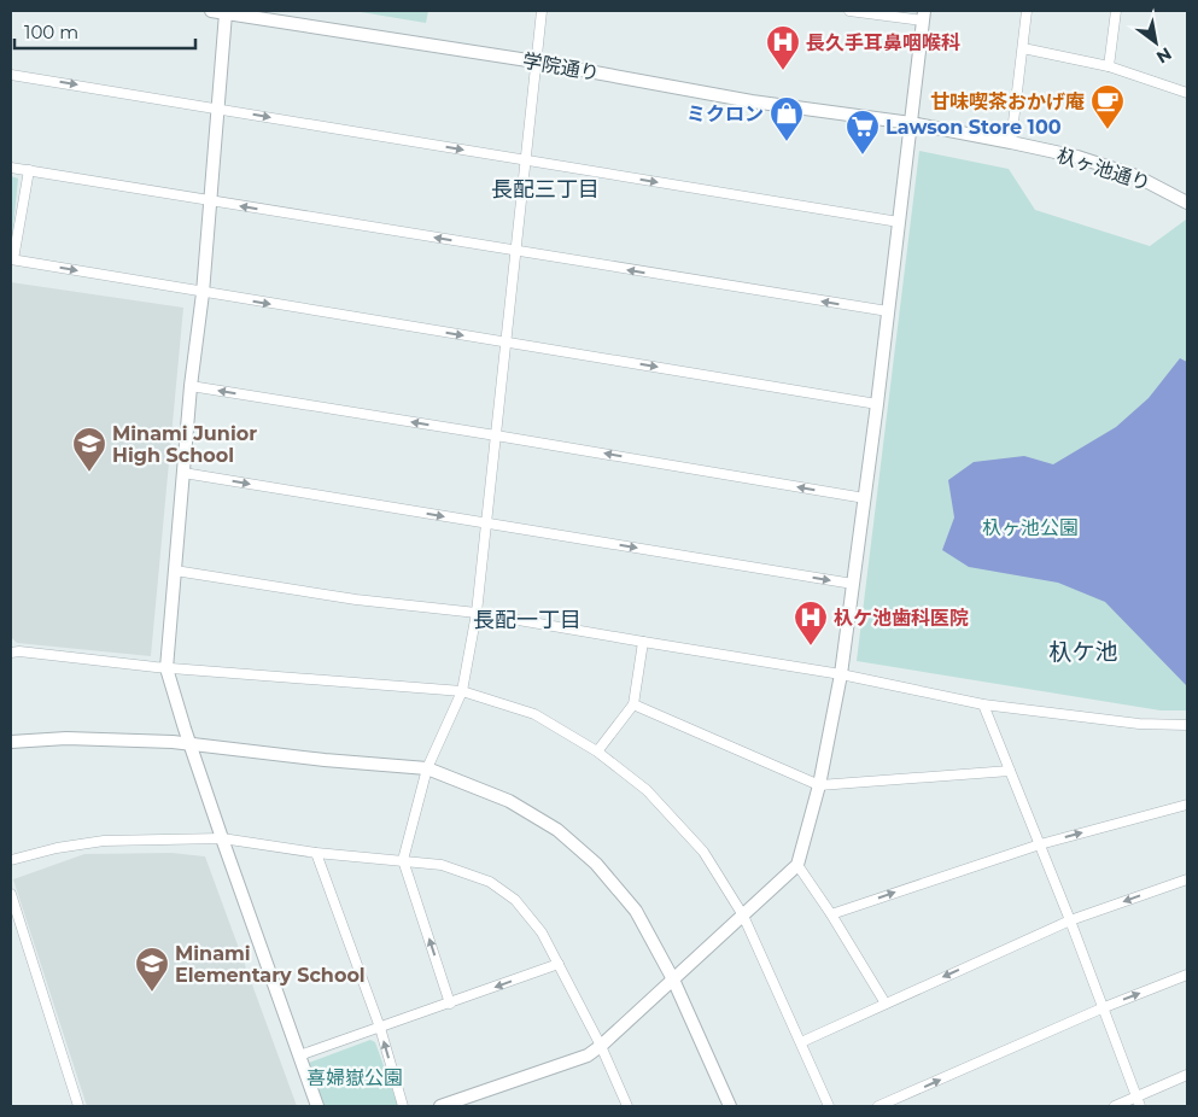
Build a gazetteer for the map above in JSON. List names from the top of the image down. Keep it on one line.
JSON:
{"streets":{"street":["学院通り","杁ヶ池通り"]},"crossings":[["学院通り","杁ヶ池通り"]],"districts":["長配三丁目","長配一丁目","杁ケ池"],"parks":["杁ヶ池公園","喜婦嶽公園"],"places":{"hospital":["長久手耳鼻咽喉科","杁ケ池歯科医院"],"cafe":["甘味喫茶おかげ庵"],"shop":["ミクロン"],"supermarket":["Lawson Store 100"],"school or university":["Minami Junior High School","Minami Elementary School"]},"scale_bar":"100 m","north":"bottom right"}
